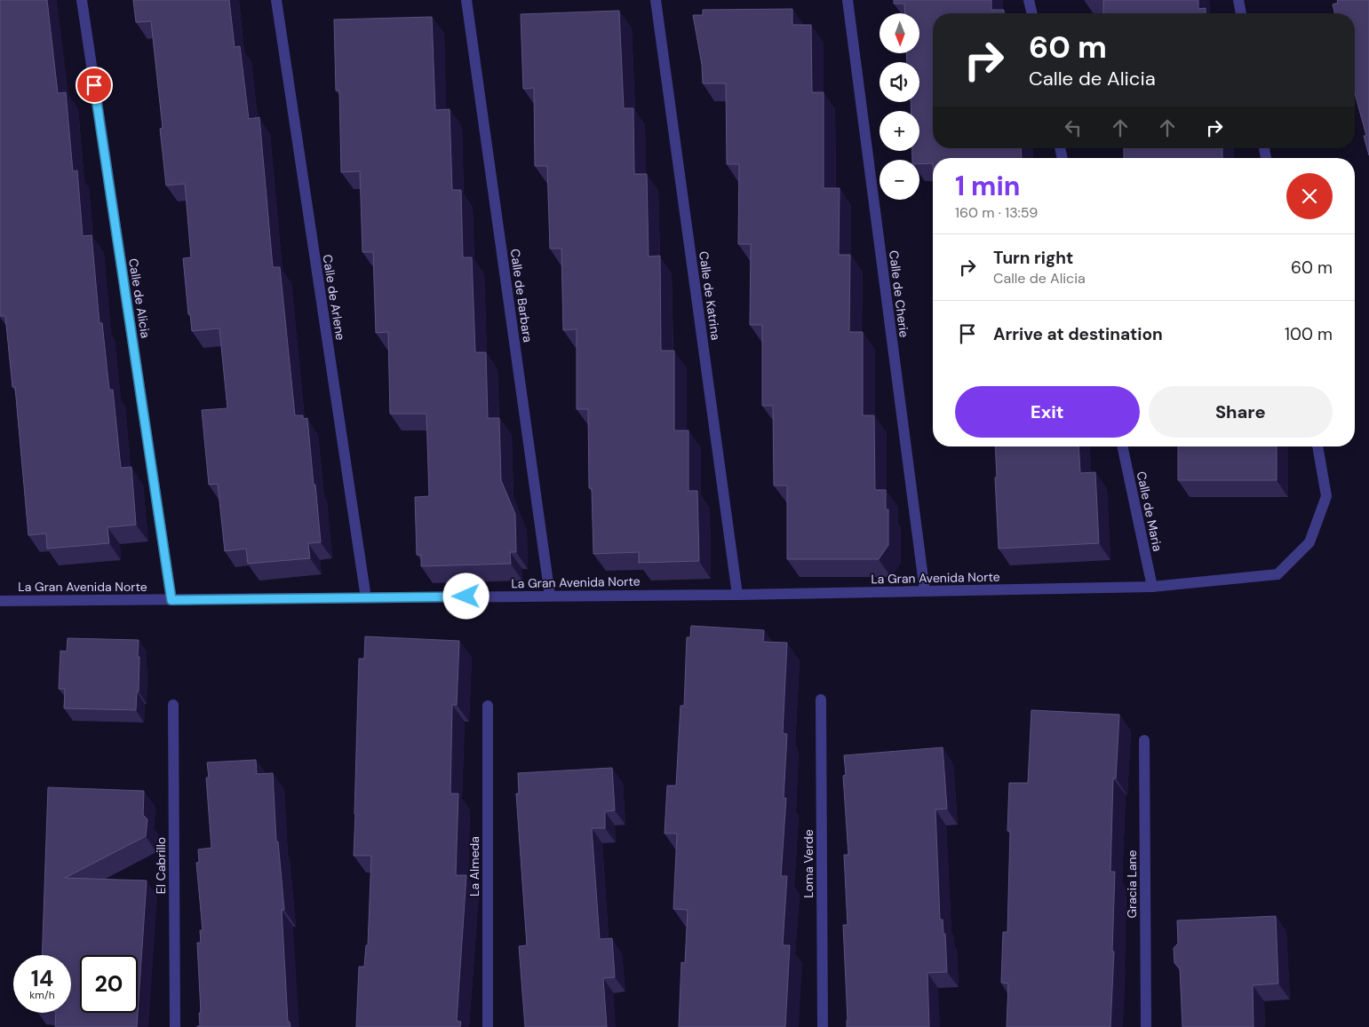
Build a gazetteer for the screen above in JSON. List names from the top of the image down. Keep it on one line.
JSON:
{"streets":{"street":["Calle de Cherie","Calle de Barbara","Calle de Katrina","Calle de Arlene","Calle de Alicia","Calle de Maria","La Gran Avenida Norte","Loma Verde","El Cabrillo","La Almeda","Gracia Lane"]},"crossings":[["Calle de Cherie","La Gran Avenida Norte"],["Calle de Barbara","La Gran Avenida Norte"],["Calle de Katrina","La Gran Avenida Norte"],["Calle de Arlene","La Gran Avenida Norte"],["Calle de Alicia","La Gran Avenida Norte"],["Calle de Maria","La Gran Avenida Norte"]],"north":"bottom","page":{"map_buttons":["+","−"],"turn":["60 m","Calle de Alicia"],"heading":["1 min","160 m · 13:59"],"list":[{"name":"Turn right","note":"Calle de Alicia","value":"60 m"},{"name":"Arrive at destination","value":"100 m"}],"buttons":["Exit","Share"],"speed":"14 km/h","limit":"20"}}
